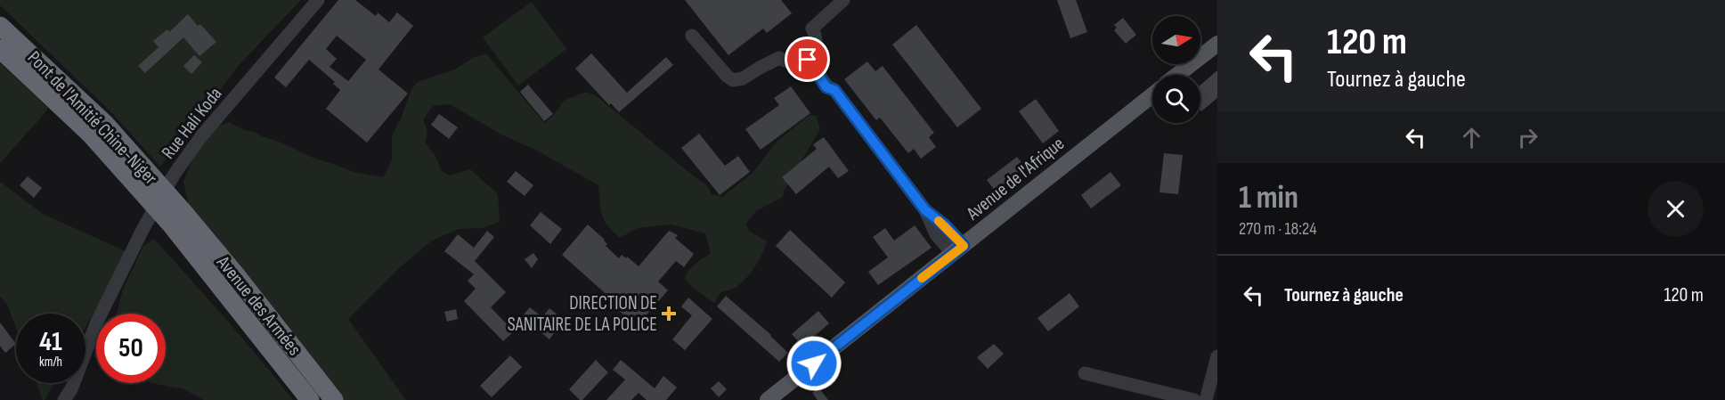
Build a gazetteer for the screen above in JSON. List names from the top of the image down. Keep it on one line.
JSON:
{"streets":{"highway":["Pont de l'Amitié Chine-Niger","Avenue des Armées"],"main road":["Avenue de l'Afrique"],"street":["Rue Hali Koda"]},"crossings":[["Pont de l'Amitié Chine-Niger","Avenue des Armées"]],"places":{"health":["DIRECTION DE SANITAIRE DE LA POLICE"]},"north":"right","page":{"turn":["120 m","Tournez à gauche"],"heading":["1 min","270 m · 18:24"],"list":[{"name":"Tournez à gauche","value":"120 m"}],"speed":"41 km/h","limit":"50"}}
